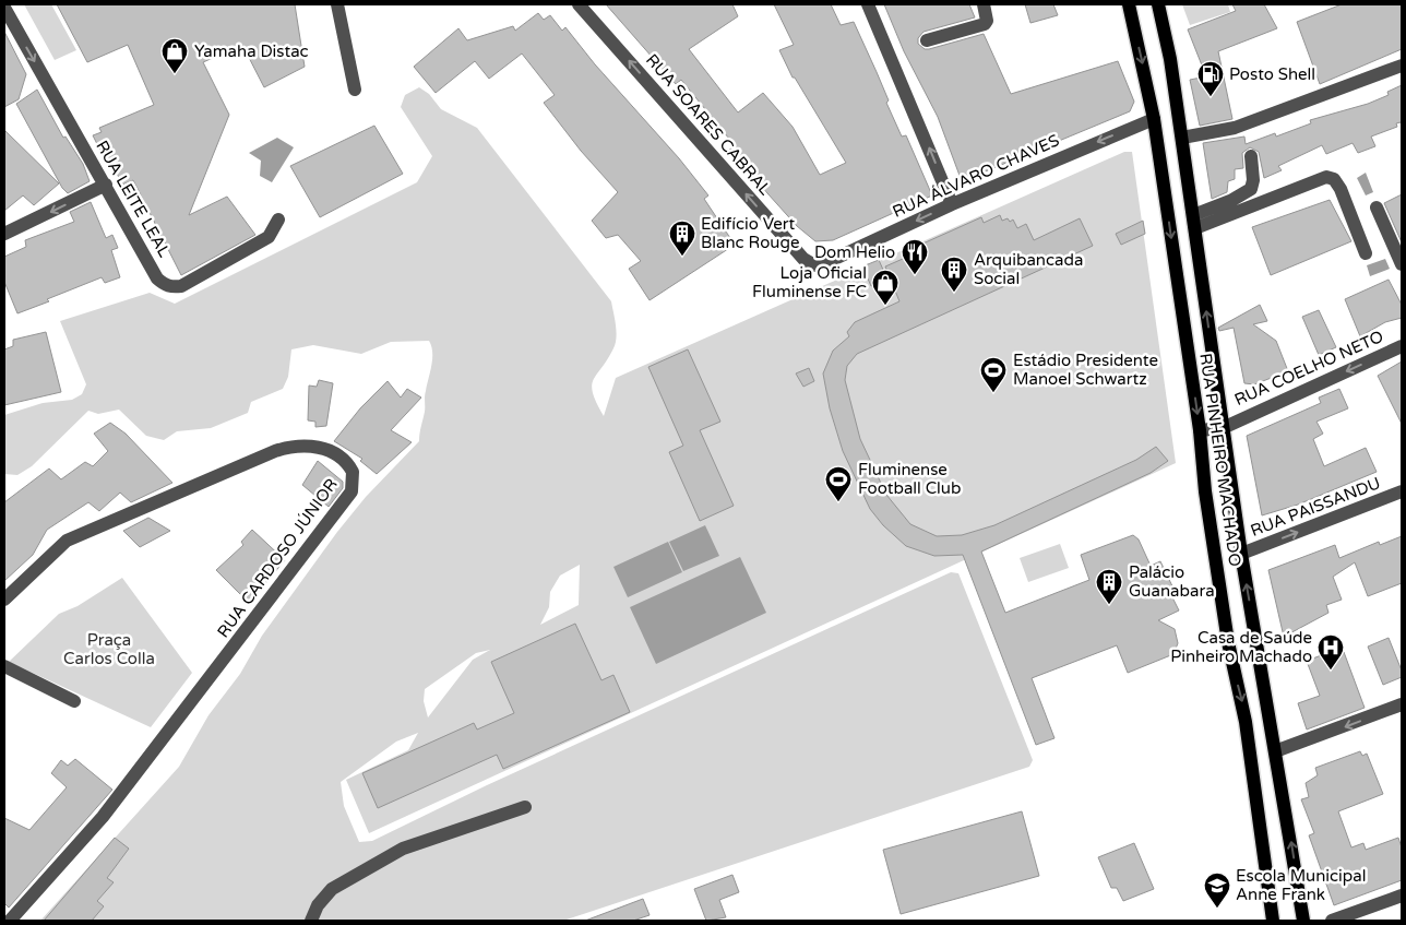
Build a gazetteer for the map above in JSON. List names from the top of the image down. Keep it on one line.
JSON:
{"streets":{"main road":["RUA PINHEIRO MACHADO"],"street":["RUA SOARES CABRAL","RUA ÁLVARO CHAVES","RUA LEITE LEAL","RUA COELHO NETO","RUA PAISSANDU","RUA CARDOSO JÚNIOR"]},"crossings":[["RUA SOARES CABRAL","RUA ÁLVARO CHAVES"],["RUA ÁLVARO CHAVES","RUA PINHEIRO MACHADO"],["RUA COELHO NETO","RUA PINHEIRO MACHADO"],["RUA PINHEIRO MACHADO","RUA PAISSANDU"]],"one_way":["RUA SOARES CABRAL","RUA ÁLVARO CHAVES","RUA LEITE LEAL","RUA COELHO NETO","RUA PAISSANDU"],"parks":["Praça Carlos Colla"],"places":{"shop":["Yamaha Distac","Loja Oficial Fluminense FC"],"fuel station":["Posto Shell"],"building":["Edifício Vert Blanc Rouge","Arquibancada Social","Palácio Guanabara"],"restaurant":["Dom Helio"],"sports":["Estádio Presidente Manoel Schwartz","Fluminense Football Club"],"hospital":["Casa de Saúde Pinheiro Machado"],"school or university":["Escola Municipal Anne Frank"]}}
